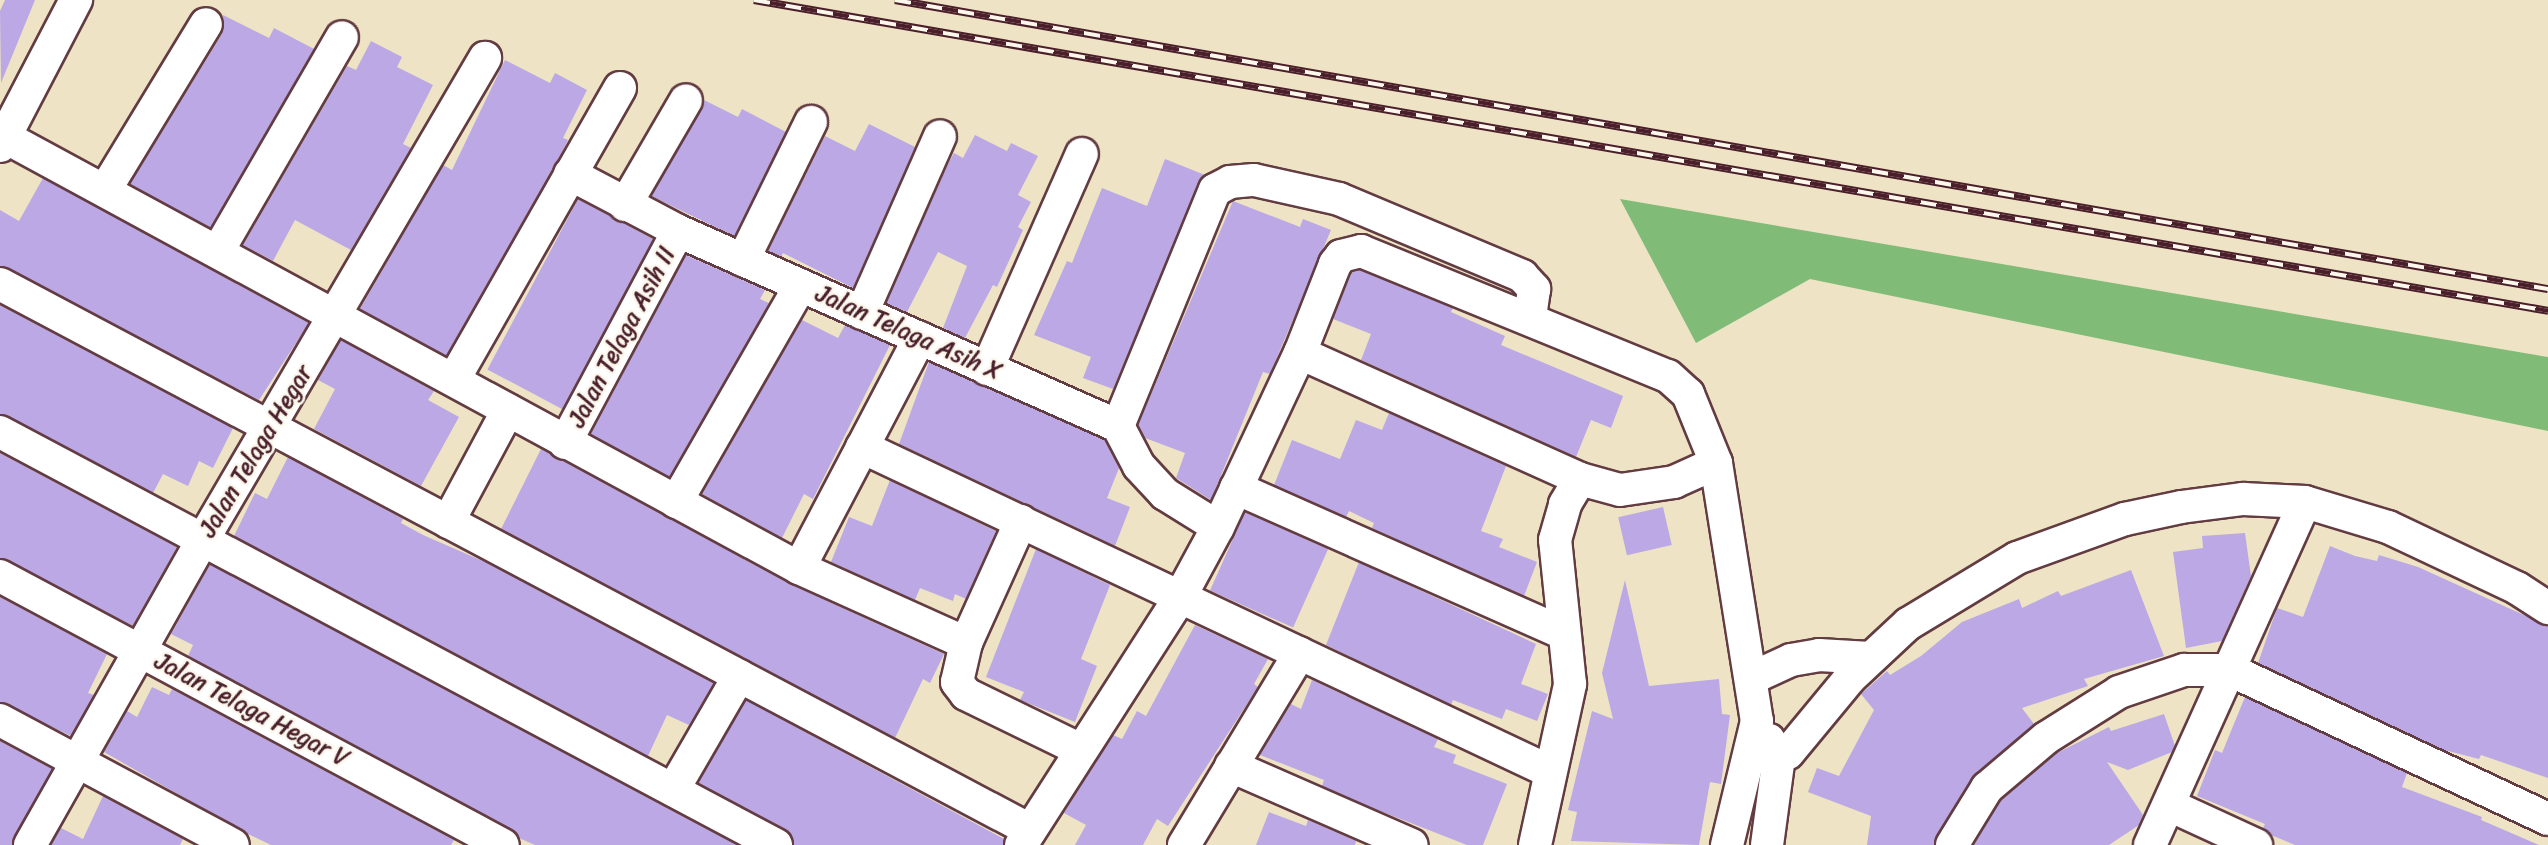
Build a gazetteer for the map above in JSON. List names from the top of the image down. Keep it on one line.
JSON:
{"streets":{"street":["Jalan Telaga Asih X","Jalan Telaga Asih II","Jalan Telaga Hegar","Jalan Telaga Hegar V"]},"crossings":[["Jalan Telaga Asih X","Jalan Telaga Asih II"],["Jalan Telaga Hegar","Jalan Telaga Hegar V"]]}
